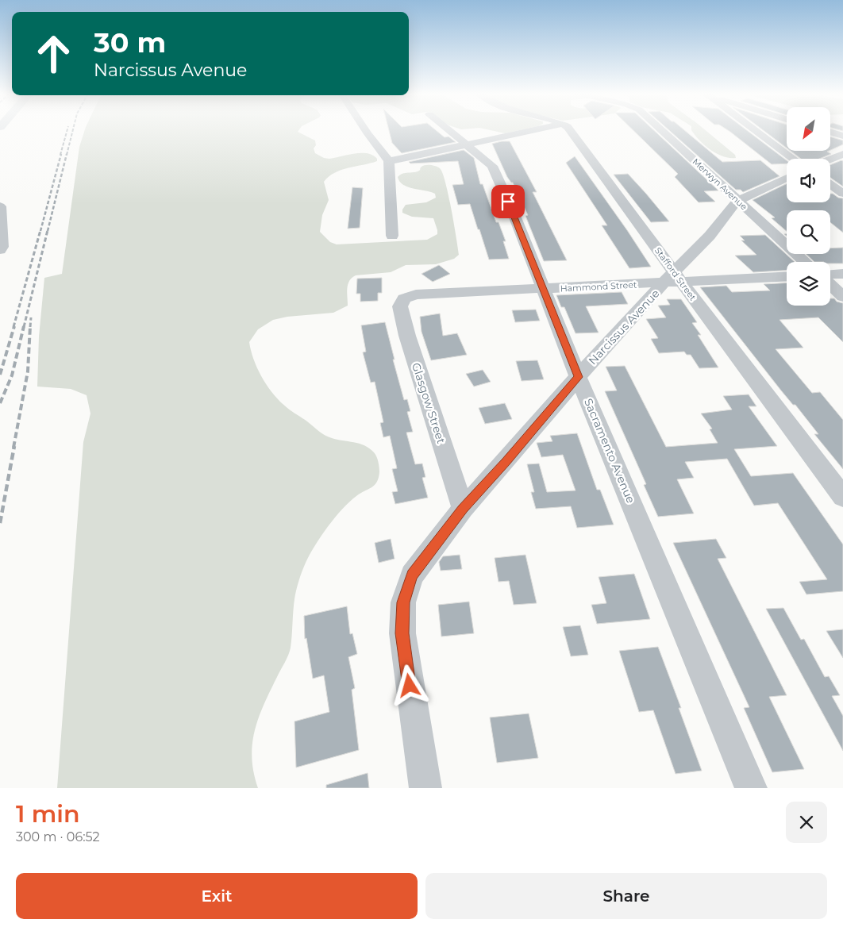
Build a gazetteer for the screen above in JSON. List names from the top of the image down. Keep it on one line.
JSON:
{"streets":{"street":["Merwyn Avenue","Stafford Street","Hammond Street","Narcissus Avenue","Glasgow Street","Sacramento Avenue"]},"crossings":[["Merwyn Avenue","Narcissus Avenue"],["Stafford Street","Hammond Street"],["Stafford Street","Narcissus Avenue"],["Hammond Street","Narcissus Avenue"],["Hammond Street","Glasgow Street"],["Hammond Street","Sacramento Avenue"],["Narcissus Avenue","Glasgow Street"],["Narcissus Avenue","Sacramento Avenue"]],"north":"bottom left","page":{"turn":["30 m","Narcissus Avenue"],"heading":["1 min","300 m · 06:52"],"buttons":["Exit","Share"]}}
